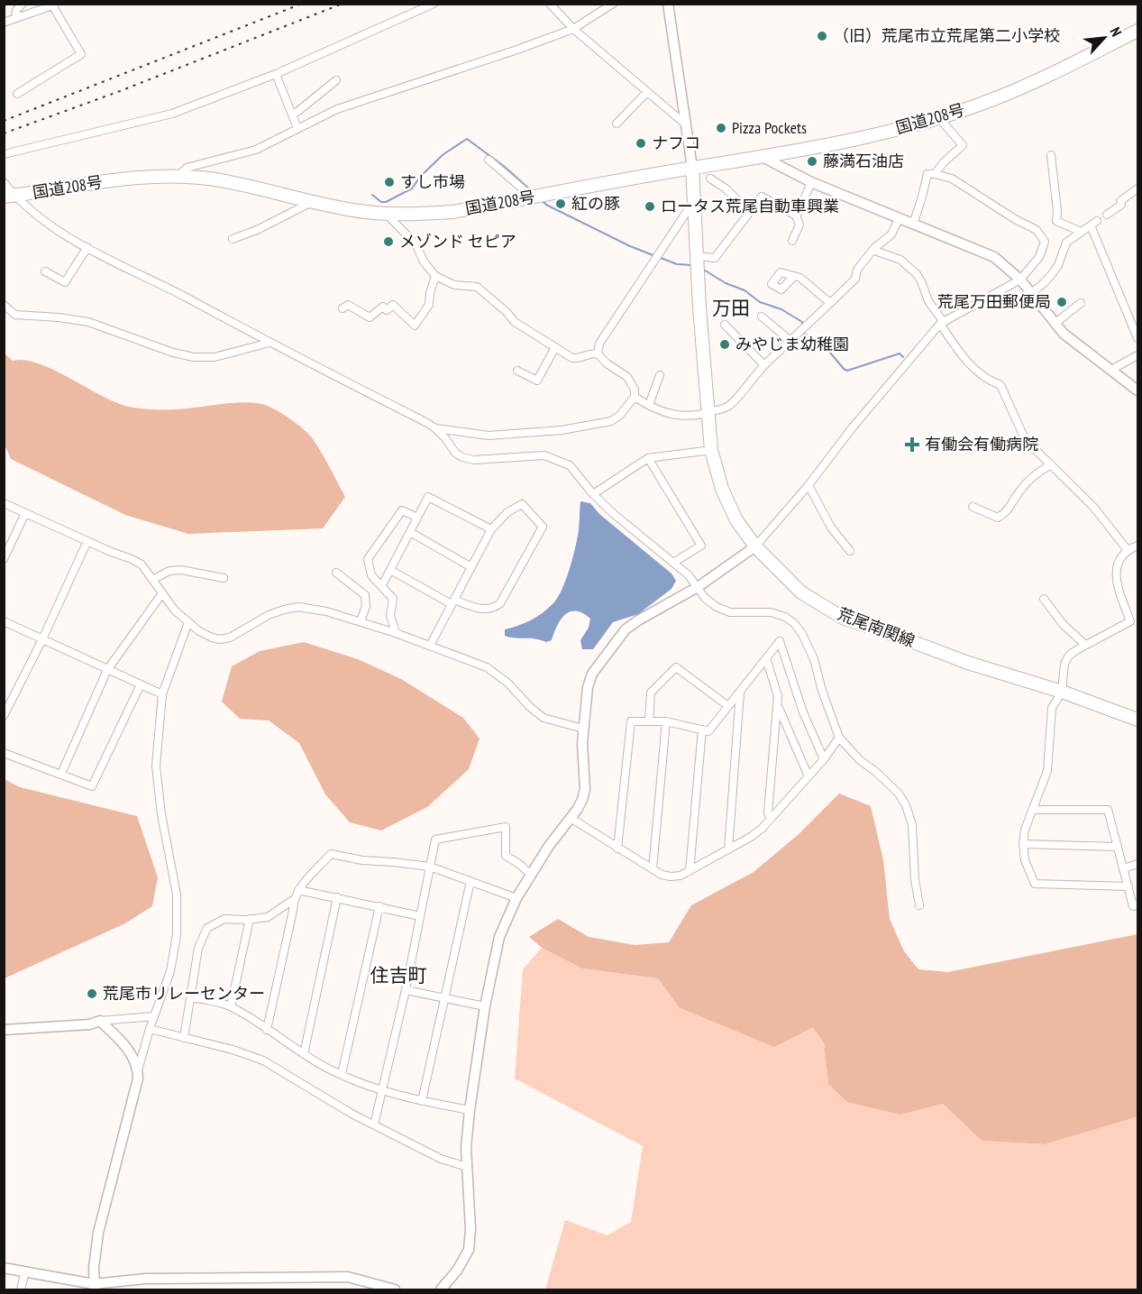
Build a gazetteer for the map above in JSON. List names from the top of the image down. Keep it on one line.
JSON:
{"streets":{"main road":["国道208号","荒尾南関線"]},"crossings":[["国道208号","荒尾南関線"]],"districts":["万田","住吉町"],"places":{"other":["（旧）荒尾市立荒尾第二小学校","Pizza Pockets","ナフコ","藤満石油店","すし市場","紅の豚","ロータス荒尾自動車興業","メゾンド セピア","荒尾万田郵便局","みやじま幼稚園","荒尾市リレーセンター"],"health":["有働会有働病院"]},"north":"top right"}
